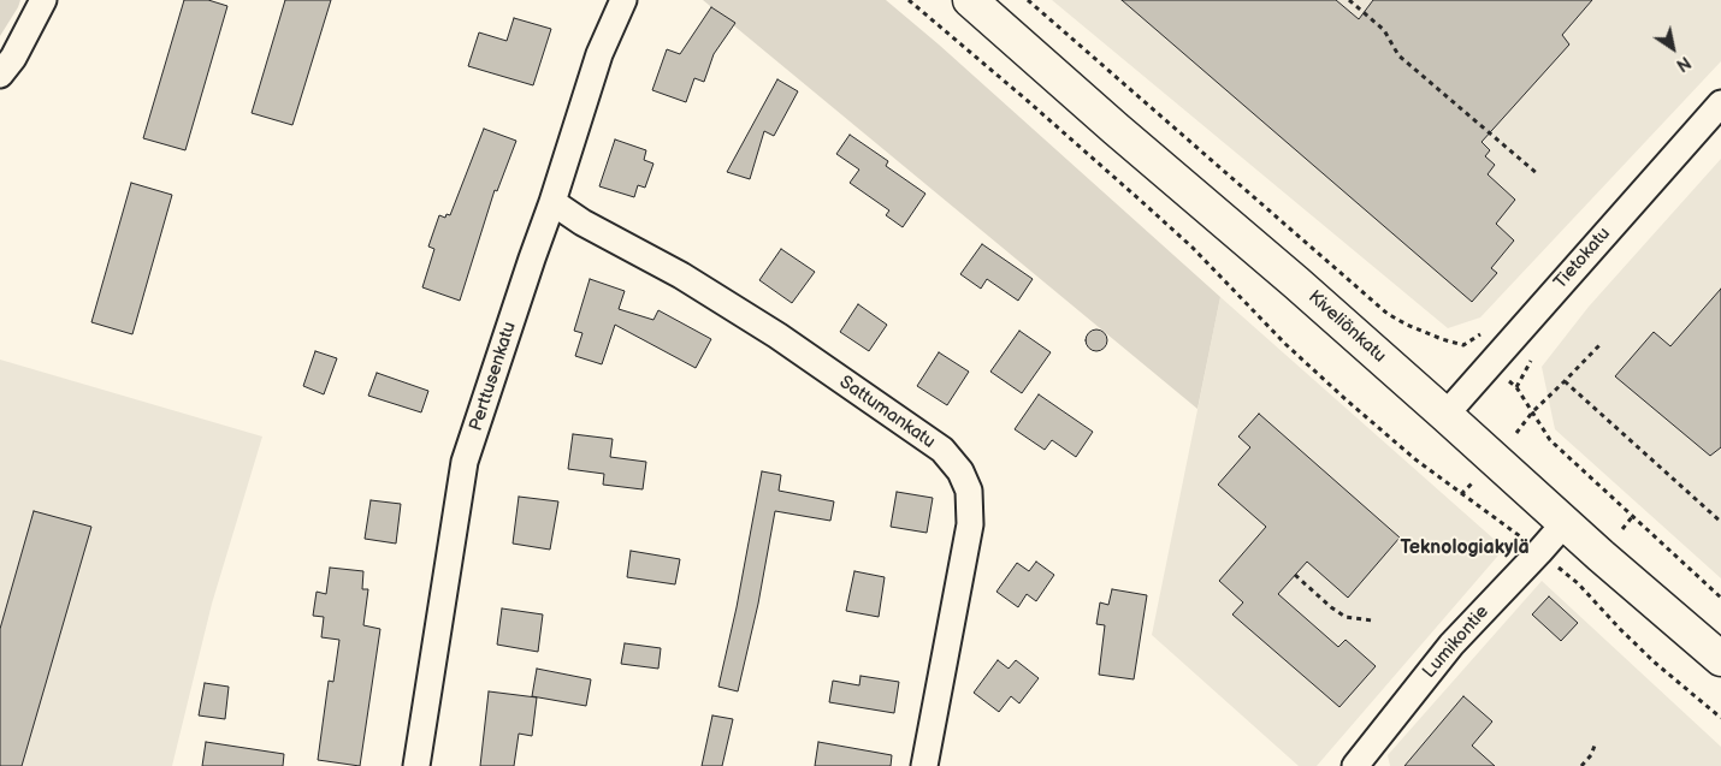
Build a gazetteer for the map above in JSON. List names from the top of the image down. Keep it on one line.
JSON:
{"streets":{"main road":["Kiveliönkatu"],"street":["Tietokatu","Perttusenkatu","Sattumankatu","Lumikontie"]},"crossings":[["Tietokatu","Kiveliönkatu"],["Kiveliönkatu","Lumikontie"],["Perttusenkatu","Sattumankatu"]],"districts":["Teknologiakylä"],"north":"bottom right"}
